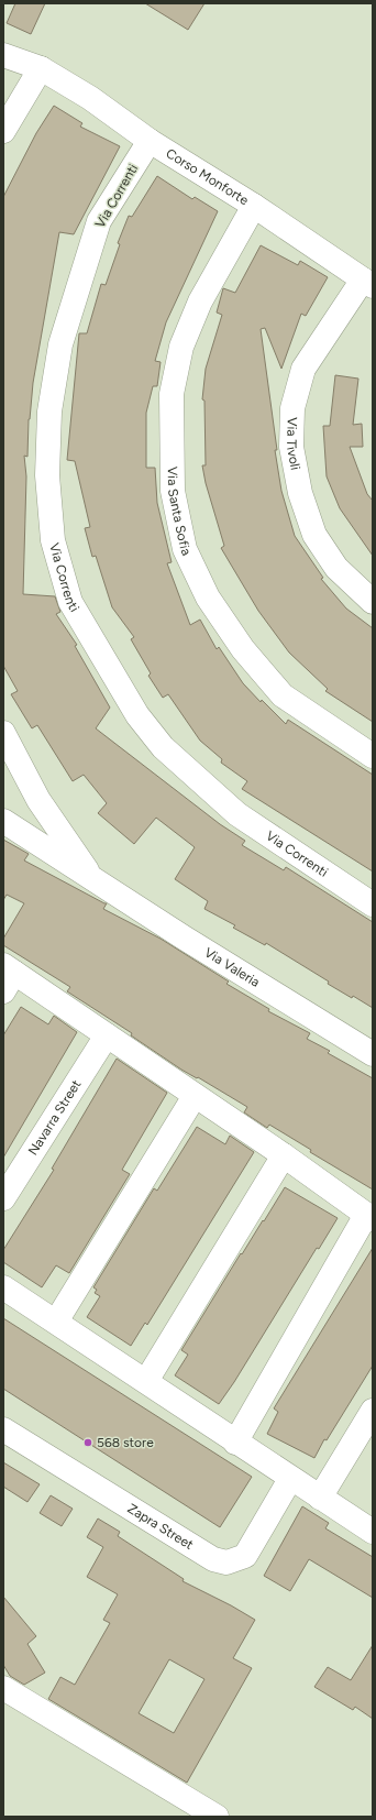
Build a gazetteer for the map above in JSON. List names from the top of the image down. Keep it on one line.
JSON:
{"streets":{"street":["Corso Monforte","Via Correnti","Via Tivoli","Via Santa Sofia","Via Valeria","Navarra Street","Zapra Street"]},"crossings":[["Corso Monforte","Via Correnti"],["Corso Monforte","Via Tivoli"],["Corso Monforte","Via Santa Sofia"]],"places":["568 store"]}
